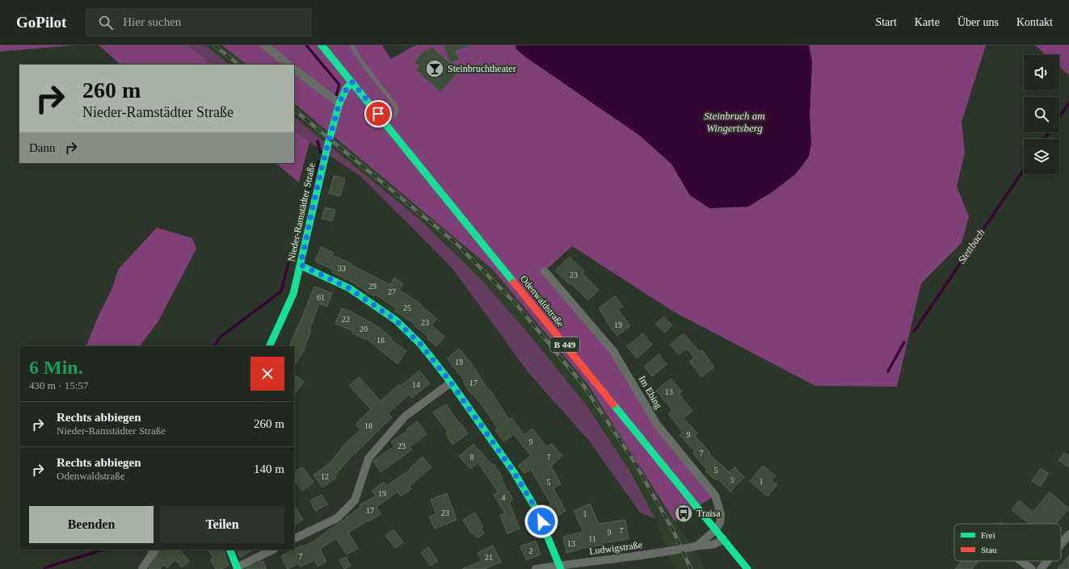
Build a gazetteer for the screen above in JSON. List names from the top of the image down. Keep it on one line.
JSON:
{"streets":{"street":["Nieder-Ramstädter Straße","Odenwaldstraße","B 449","Im Ebing","Ludwigstraße"]},"crossings":[["Nieder-Ramstädter Straße","Odenwaldstraße"],["Odenwaldstraße","Im Ebing"],["Odenwaldstraße","Ludwigstraße"]],"water":["Steinbruch am Wingertsberg","Stettbach"],"places":{"bar":["Steinbruchtheater"],"bus stop":["Traisa"]},"house_numbers":["33","23","29","27","61","25","22","23","19","20","18","19","17","14","13","18","9","9","23","7","8","7","5","12","3","1","5","19","4","17","23","1","7","9","11","13","2","7","21"],"legend":["Frei","Stau"],"page":{"header":"GoPilot","search":"Hier suchen","nav":["Start","Karte","Über uns","Kontakt"],"turn":["260 m","Nieder-Ramstädter Straße"],"then":"Dann","heading":["6 Min.","430 m · 15:57"],"list":[{"name":"Rechts abbiegen","note":"Nieder-Ramstädter Straße","value":"260 m"},{"name":"Rechts abbiegen","note":"Odenwaldstraße","value":"140 m"}],"buttons":["Beenden","Teilen"]}}
